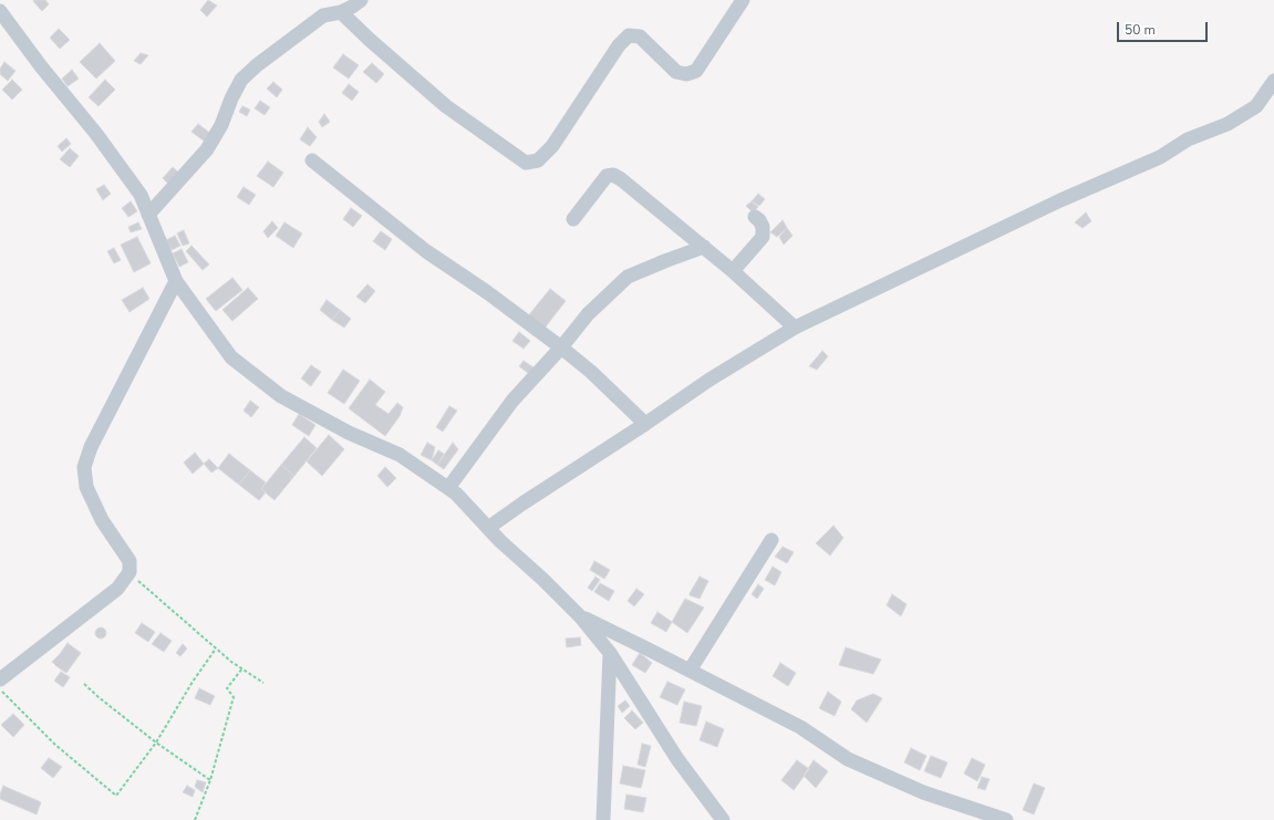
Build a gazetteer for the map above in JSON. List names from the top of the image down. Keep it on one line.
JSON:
{"scale_bar":"50 m"}
